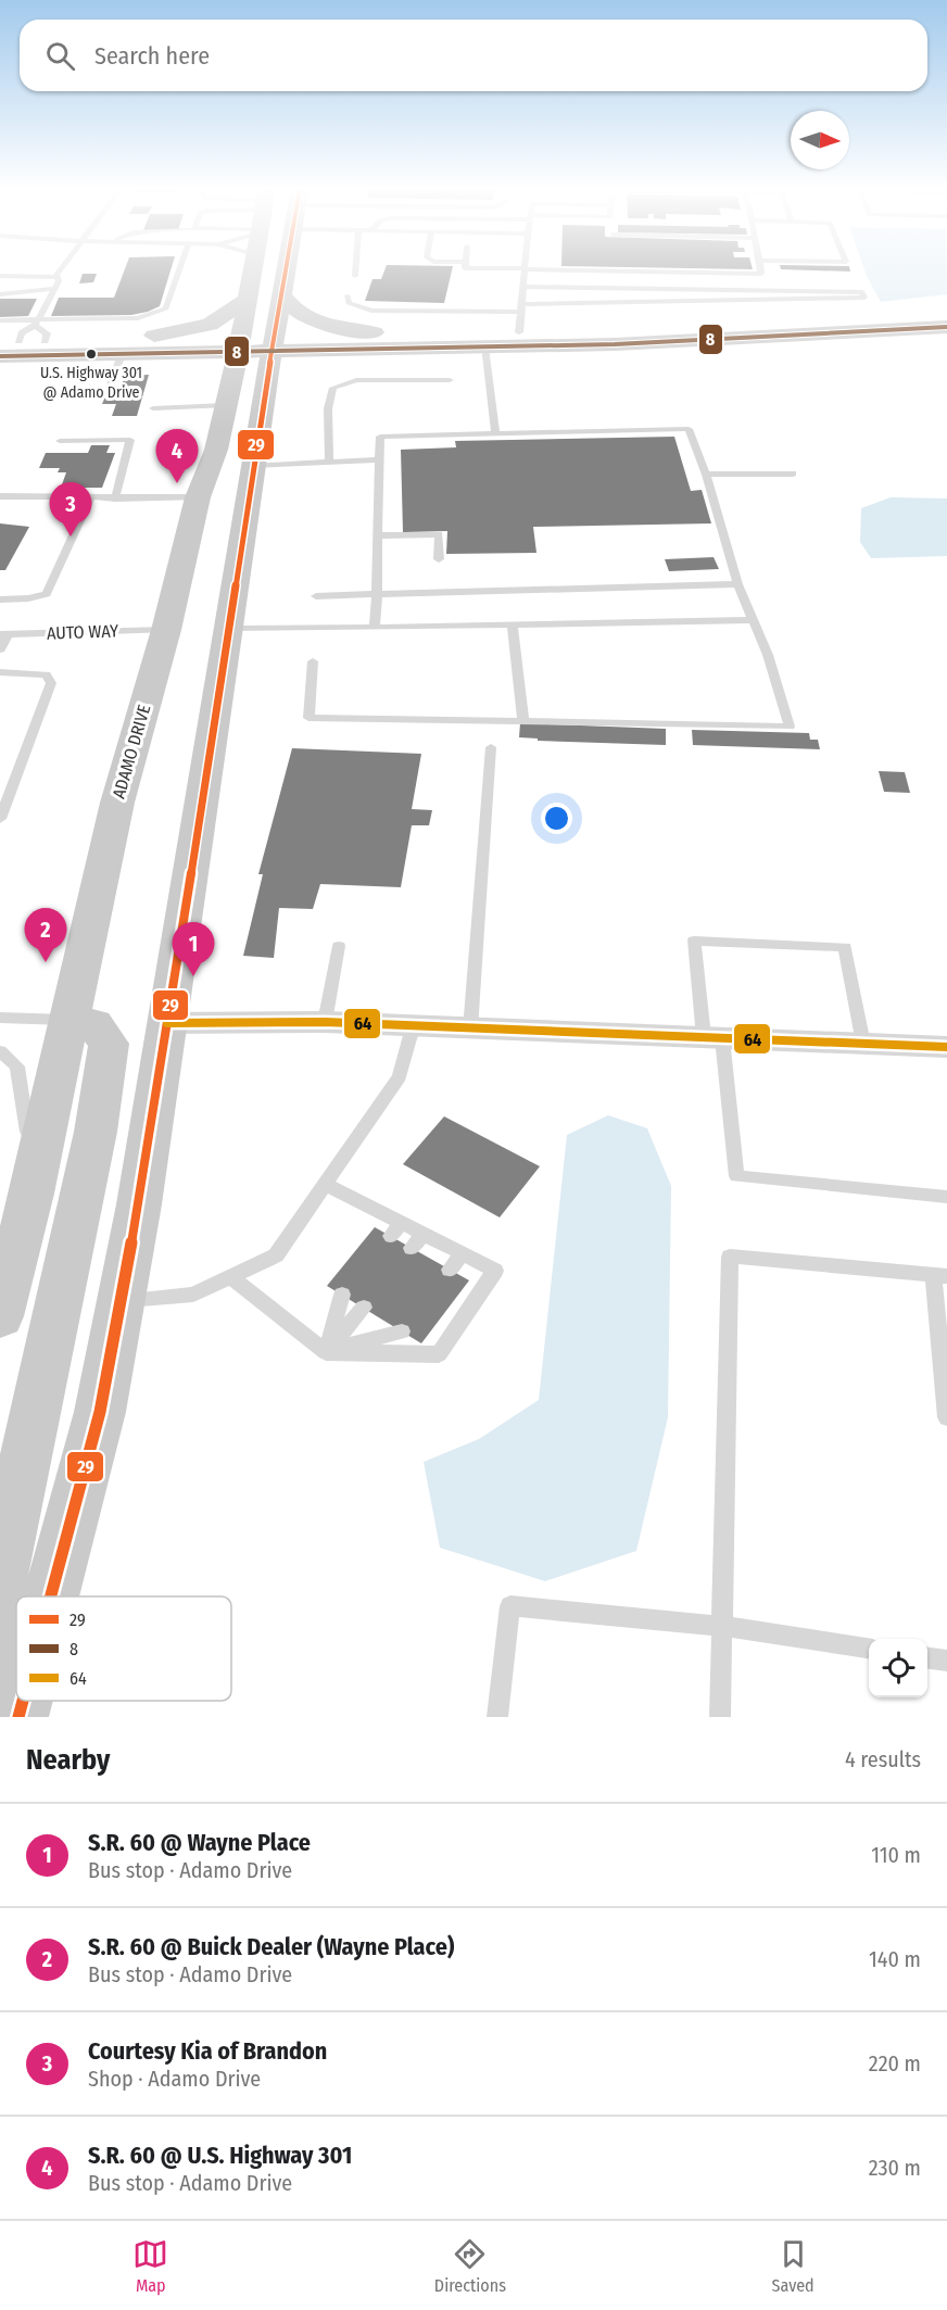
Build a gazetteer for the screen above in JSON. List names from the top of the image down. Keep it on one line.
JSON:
{"streets":{"main road":["ADAMO DRIVE"],"lane":["AUTO WAY"]},"crossings":[["AUTO WAY","ADAMO DRIVE"]],"places":["U.S. Highway 301 @ Adamo Drive"],"lines":["transit line 29","transit line 8","transit line 64"],"legend":["29","8","64"],"north":"right","page":{"search":"Search here","pins":["4","3","2","1"],"heading":["Nearby","4 results"],"list":[{"mark":"1","name":"S.R. 60 @ Wayne Place","note":"Bus stop · Adamo Drive","value":"110 m"},{"mark":"2","name":"S.R. 60 @ Buick Dealer (Wayne Place)","note":"Bus stop · Adamo Drive","value":"140 m"},{"mark":"3","name":"Courtesy Kia of Brandon","note":"Shop · Adamo Drive","value":"220 m"},{"mark":"4","name":"S.R. 60 @ U.S. Highway 301","note":"Bus stop · Adamo Drive","value":"230 m"}],"nav":["Map","Directions","Saved"]}}
